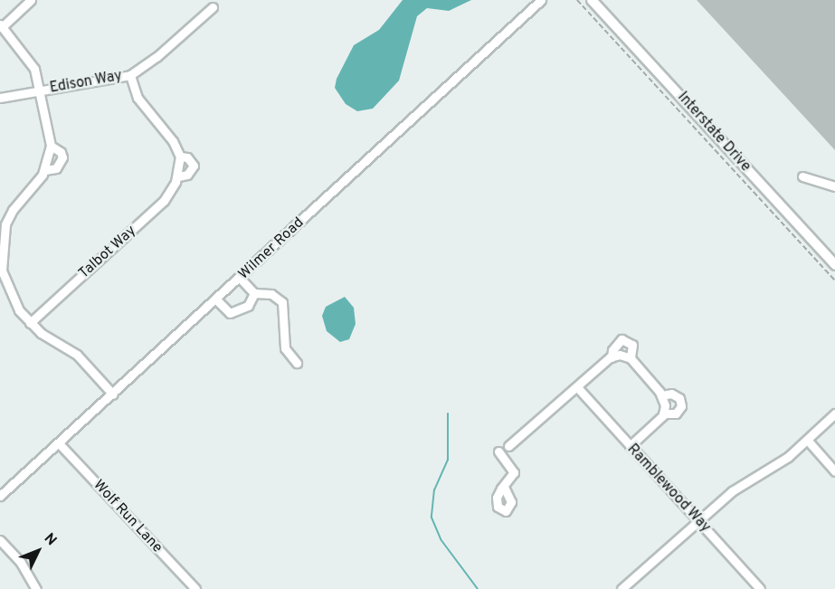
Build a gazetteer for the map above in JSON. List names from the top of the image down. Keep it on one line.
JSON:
{"streets":{"main road":["Interstate Drive"],"street":["Edison Way","Wilmer Road","Talbot Way","Ramblewood Way","Wolf Run Lane"]},"crossings":[["Edison Way","Talbot Way"],["Wilmer Road","Wolf Run Lane"]],"north":"top right"}
